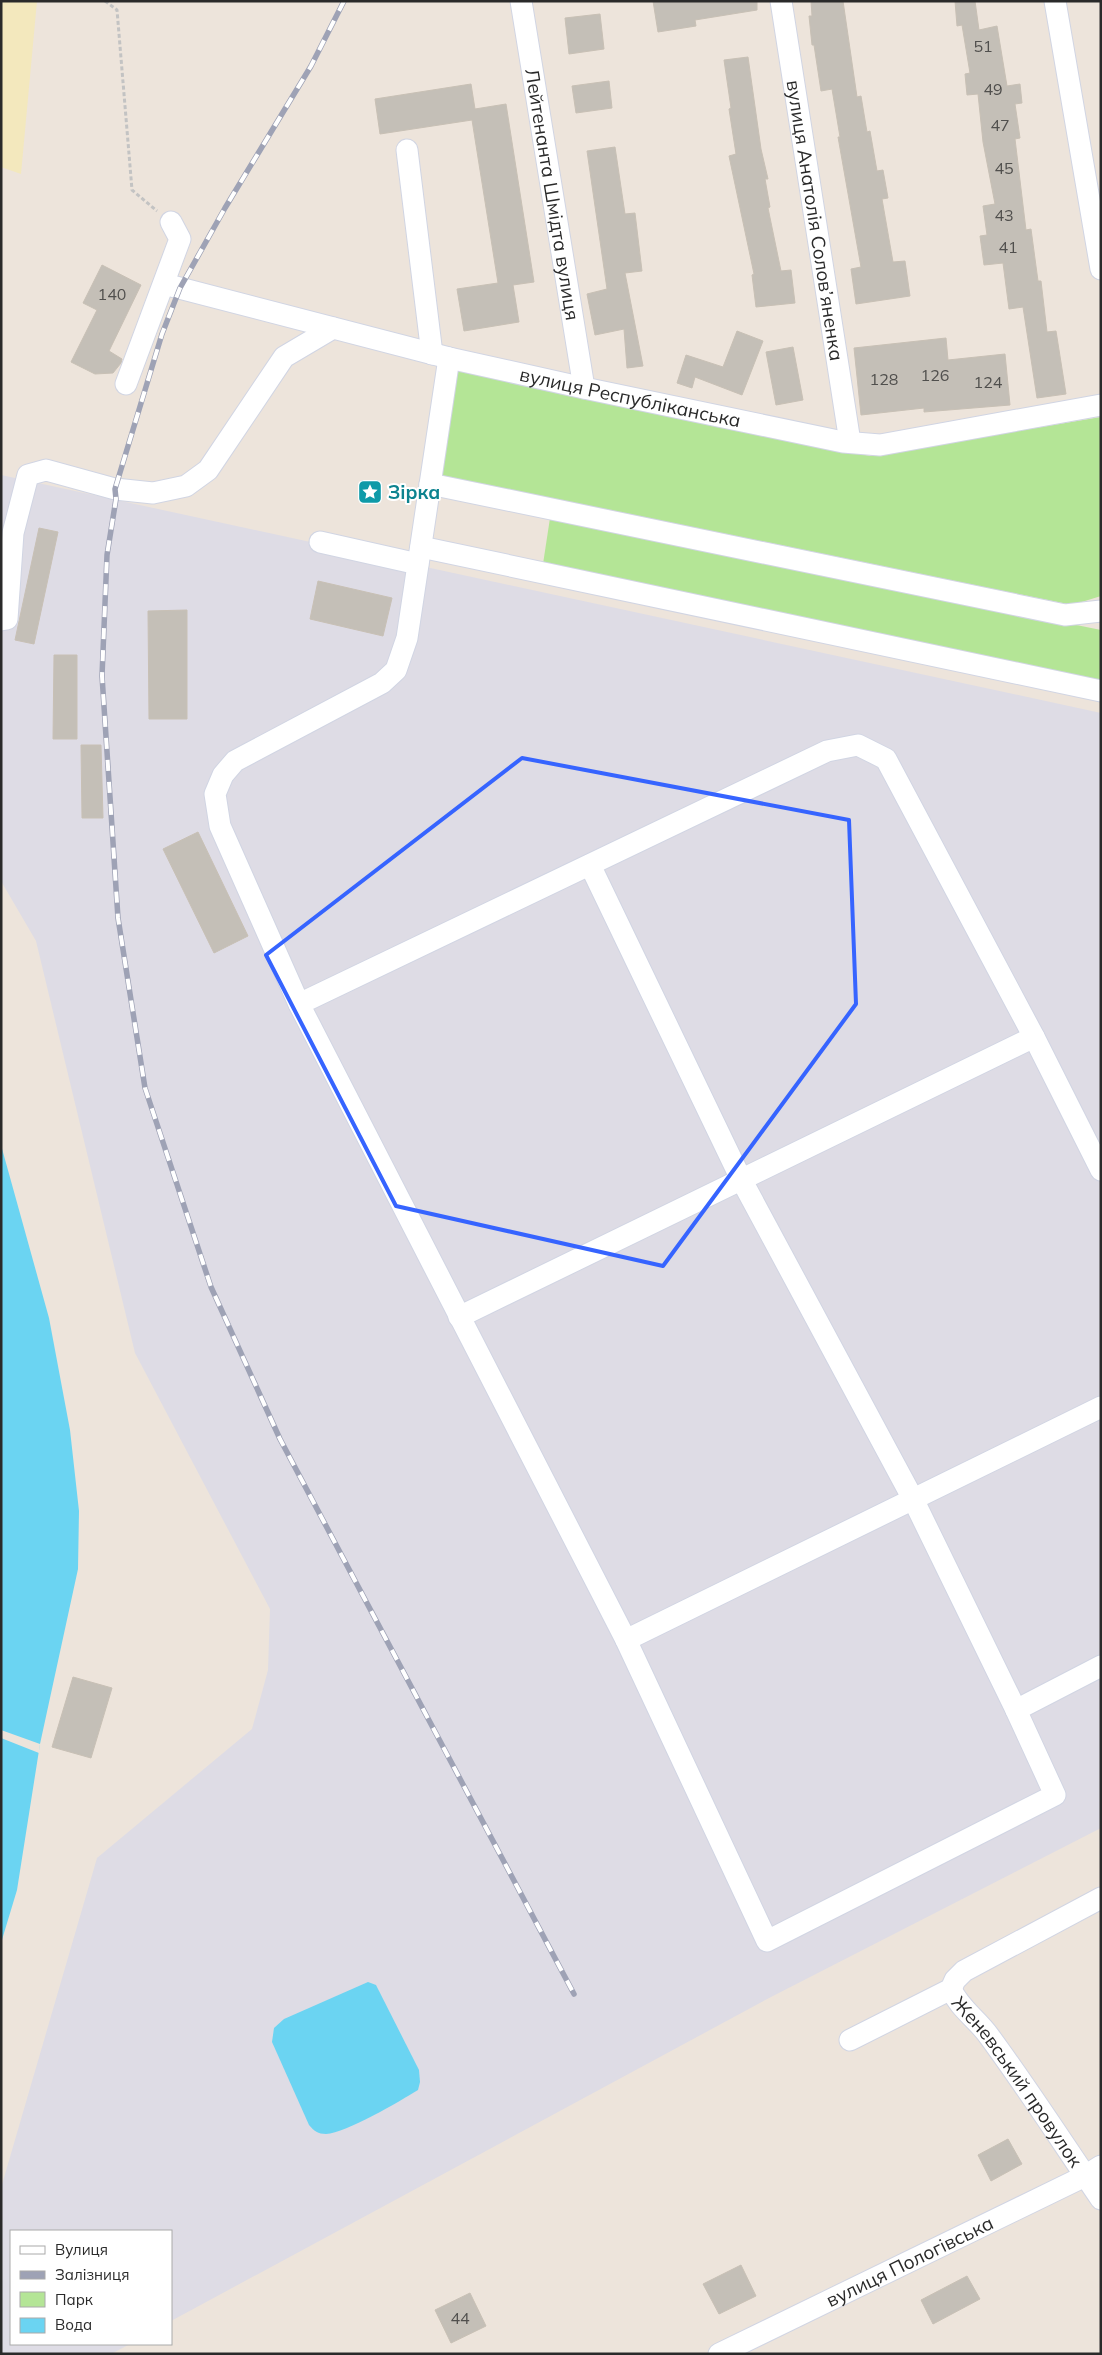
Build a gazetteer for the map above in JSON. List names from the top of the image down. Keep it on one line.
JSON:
{"streets":{"street":["Лейтенанта Шмідта вулиця","вулиця Анатолія Солов’яненка","вулиця Республіканська","Женевський провулок","вулиця Пологівська"]},"crossings":[["Лейтенанта Шмідта вулиця","вулиця Республіканська"],["вулиця Анатолія Солов’яненка","вулиця Республіканська"],["Женевський провулок","вулиця Пологівська"]],"places":{"place":["Зірка"]},"house_numbers":["51","49","47","45","43","41","140","126","128","124","44"],"legend":["Вулиця","Залізниця","Парк","Вода"]}
